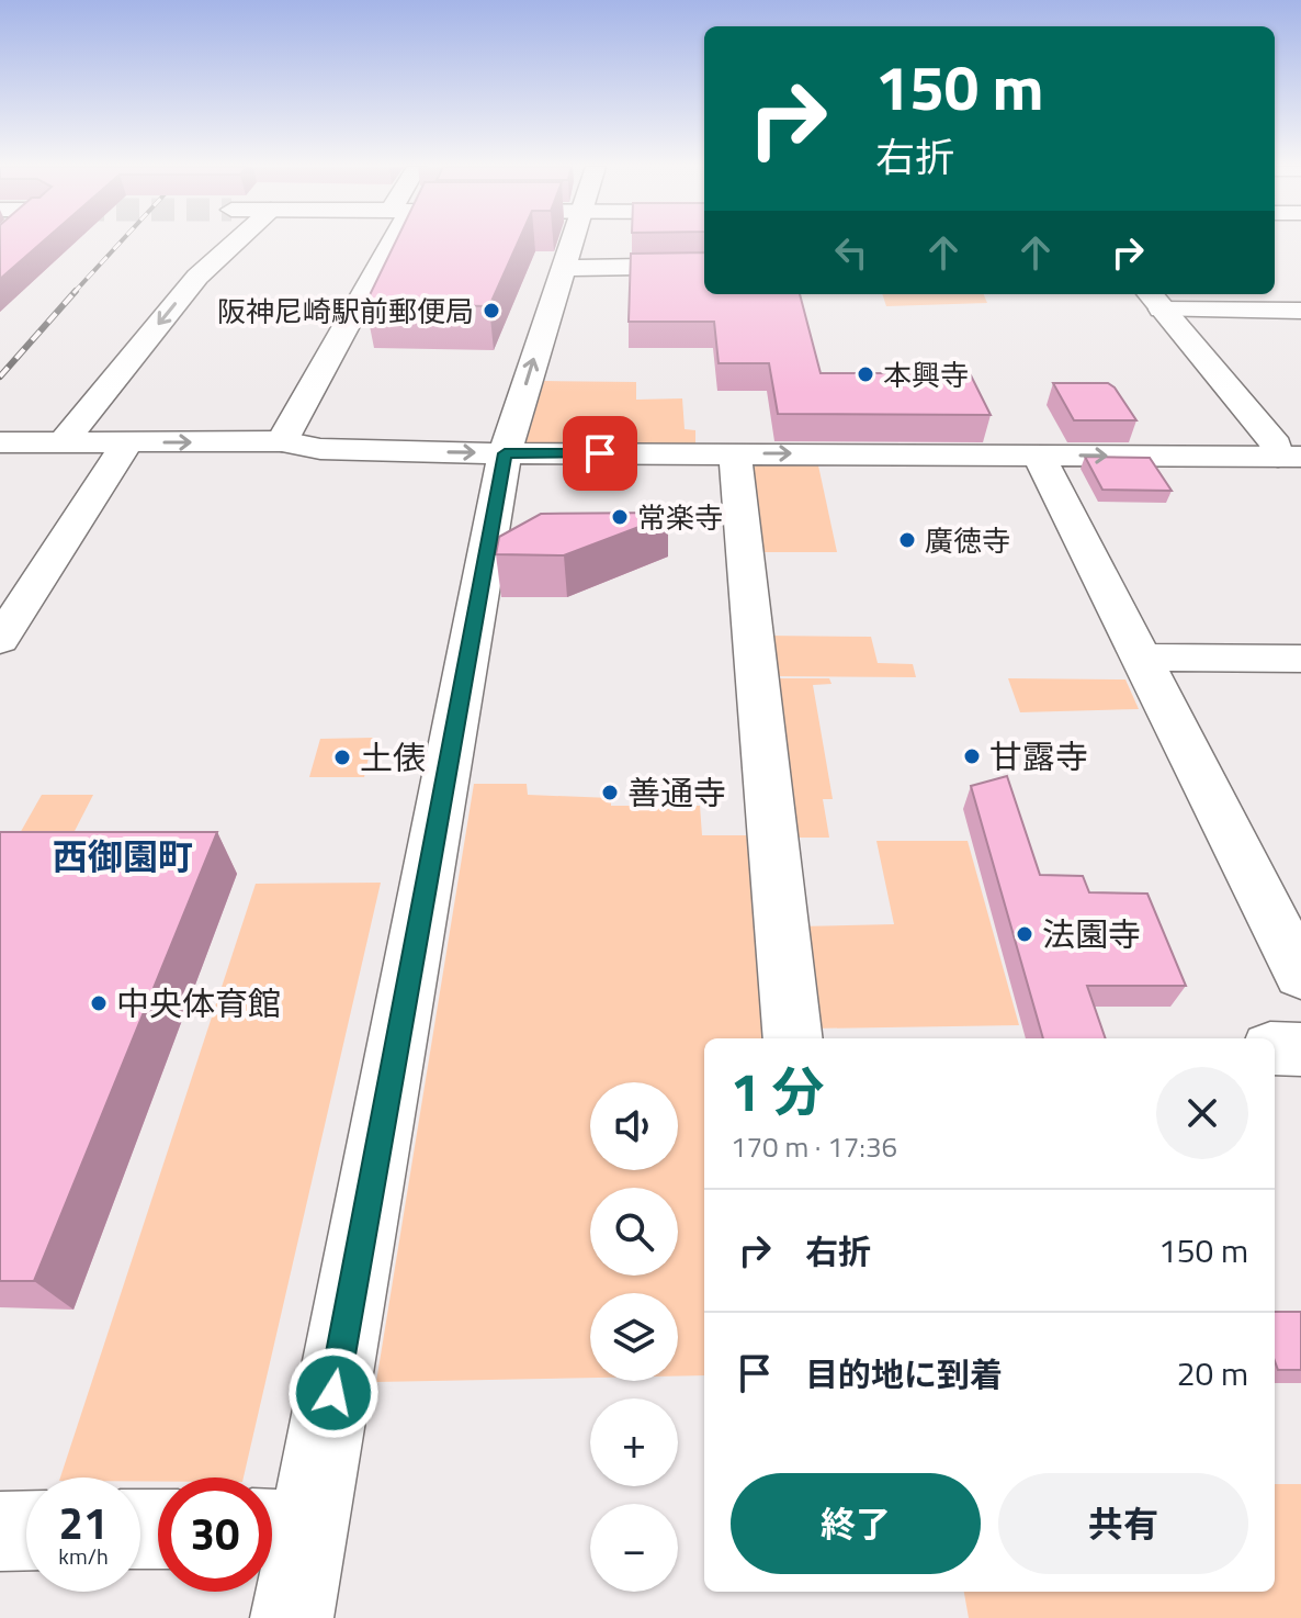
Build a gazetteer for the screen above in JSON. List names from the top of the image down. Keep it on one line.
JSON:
{"districts":["西御園町"],"places":["阪神尼崎駅前郵便局","本興寺","常楽寺","廣徳寺","甘露寺","土俵","善通寺","法園寺","中央体育館"],"page":{"turn":["150 m","右折"],"heading":["1 分","170 m · 17:36"],"map_buttons":["+","−"],"list":[{"name":"右折","value":"150 m"},{"name":"目的地に到着","value":"20 m"}],"buttons":["終了","共有"],"speed":"21 km/h","limit":"30"}}
